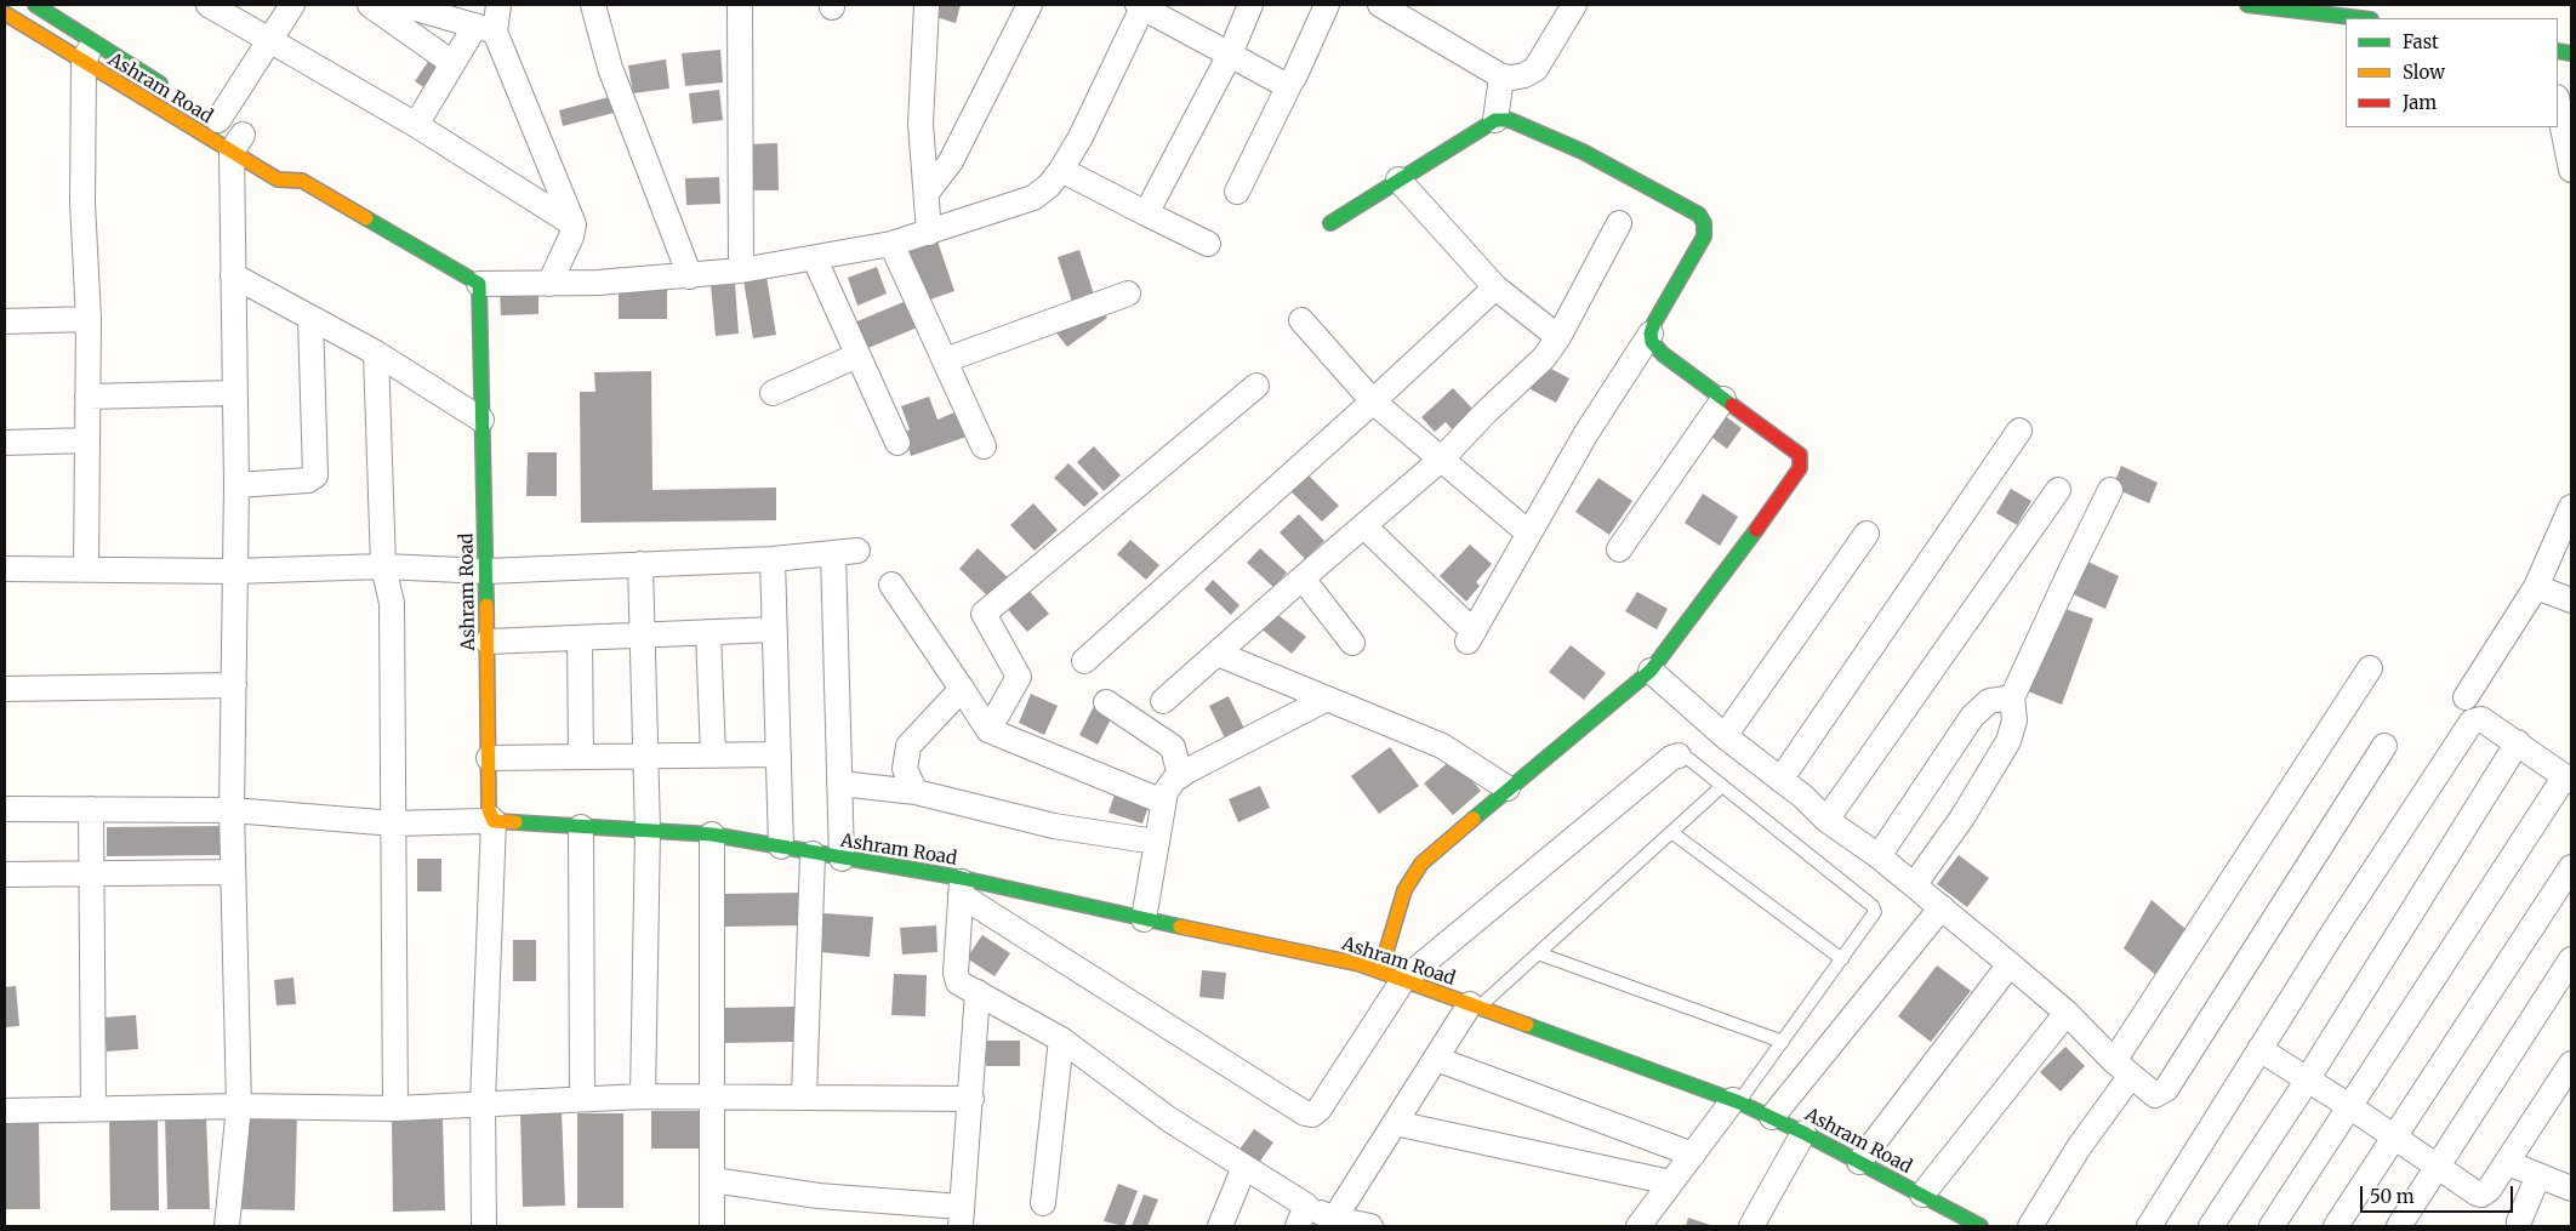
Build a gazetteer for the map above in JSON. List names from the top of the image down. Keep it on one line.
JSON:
{"streets":{"street":["Ashram Road"]},"legend":["Fast","Slow","Jam"],"scale_bar":"50 m"}
